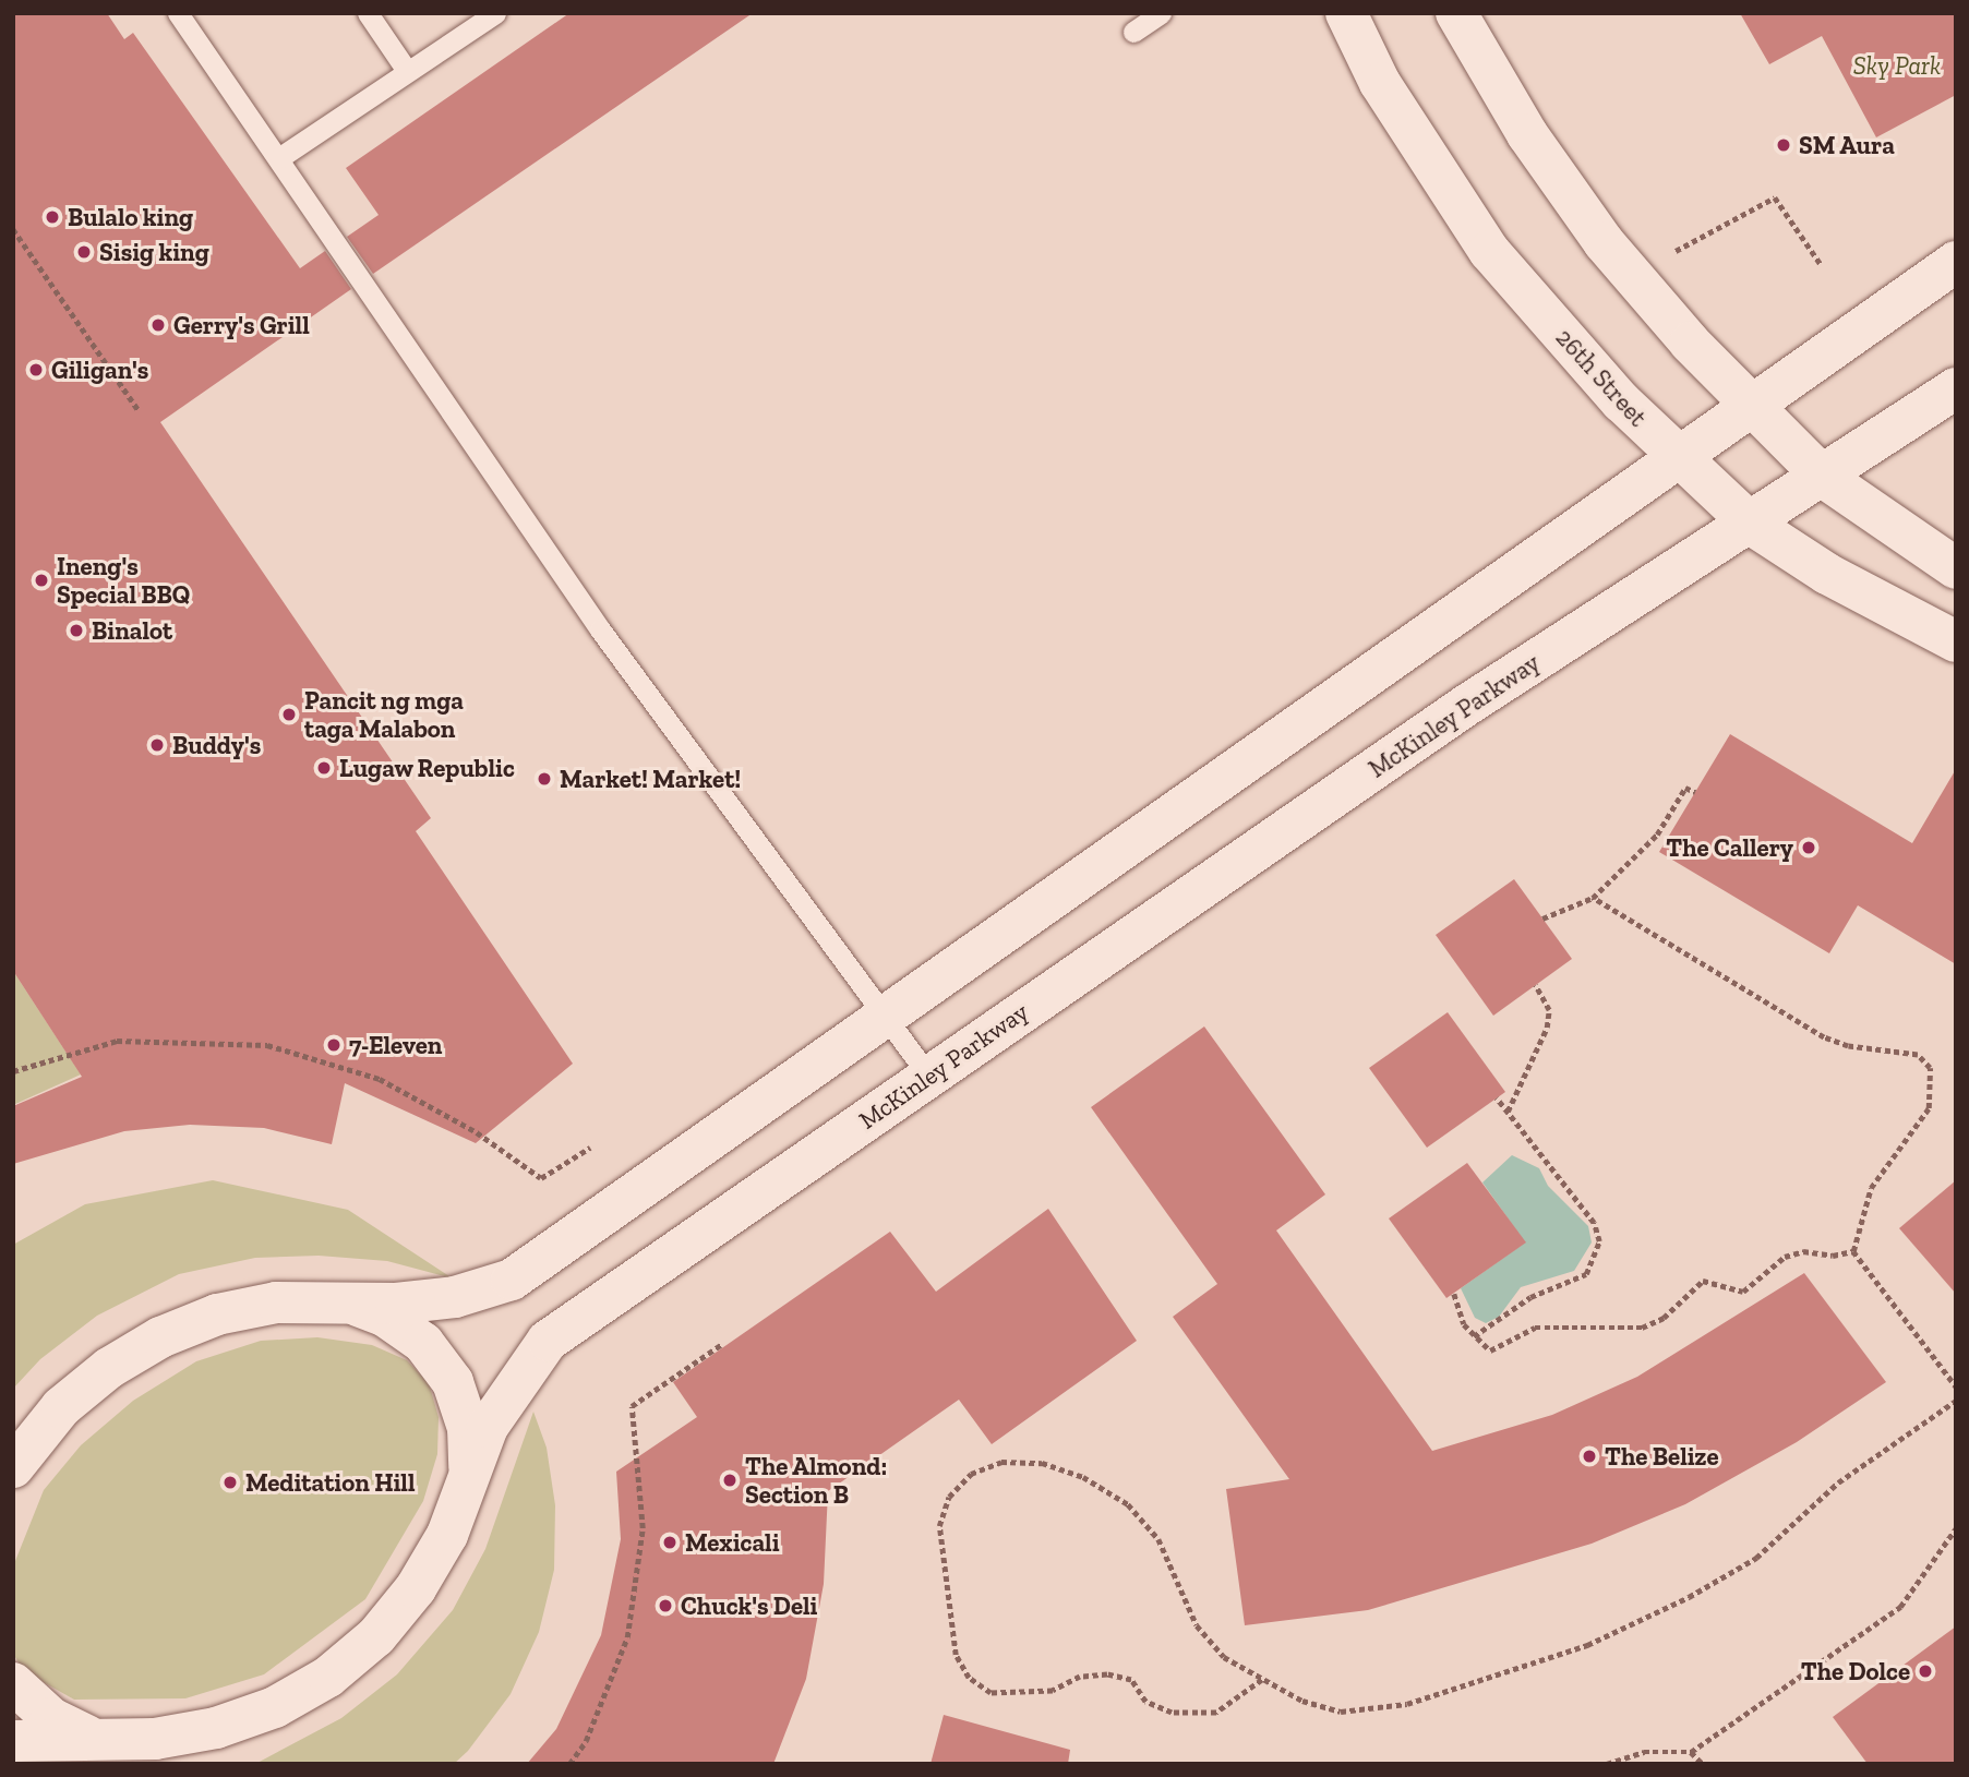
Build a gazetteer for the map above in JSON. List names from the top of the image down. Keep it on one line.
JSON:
{"streets":{"main road":["26th Street","McKinley Parkway"]},"crossings":[["26th Street","McKinley Parkway"]],"parks":["Sky Park"],"places":["SM Aura","Bulalo king","Sisig king","Gerry's Grill","Giligan's","Ineng's Special BBQ","Binalot","Pancit ng mga taga Malabon","Buddy's","Lugaw Republic","Market! Market!","The Callery","7-Eleven","The Belize","The Almond: Section B","Meditation Hill","Mexicali","Chuck's Deli","The Dolce"]}
